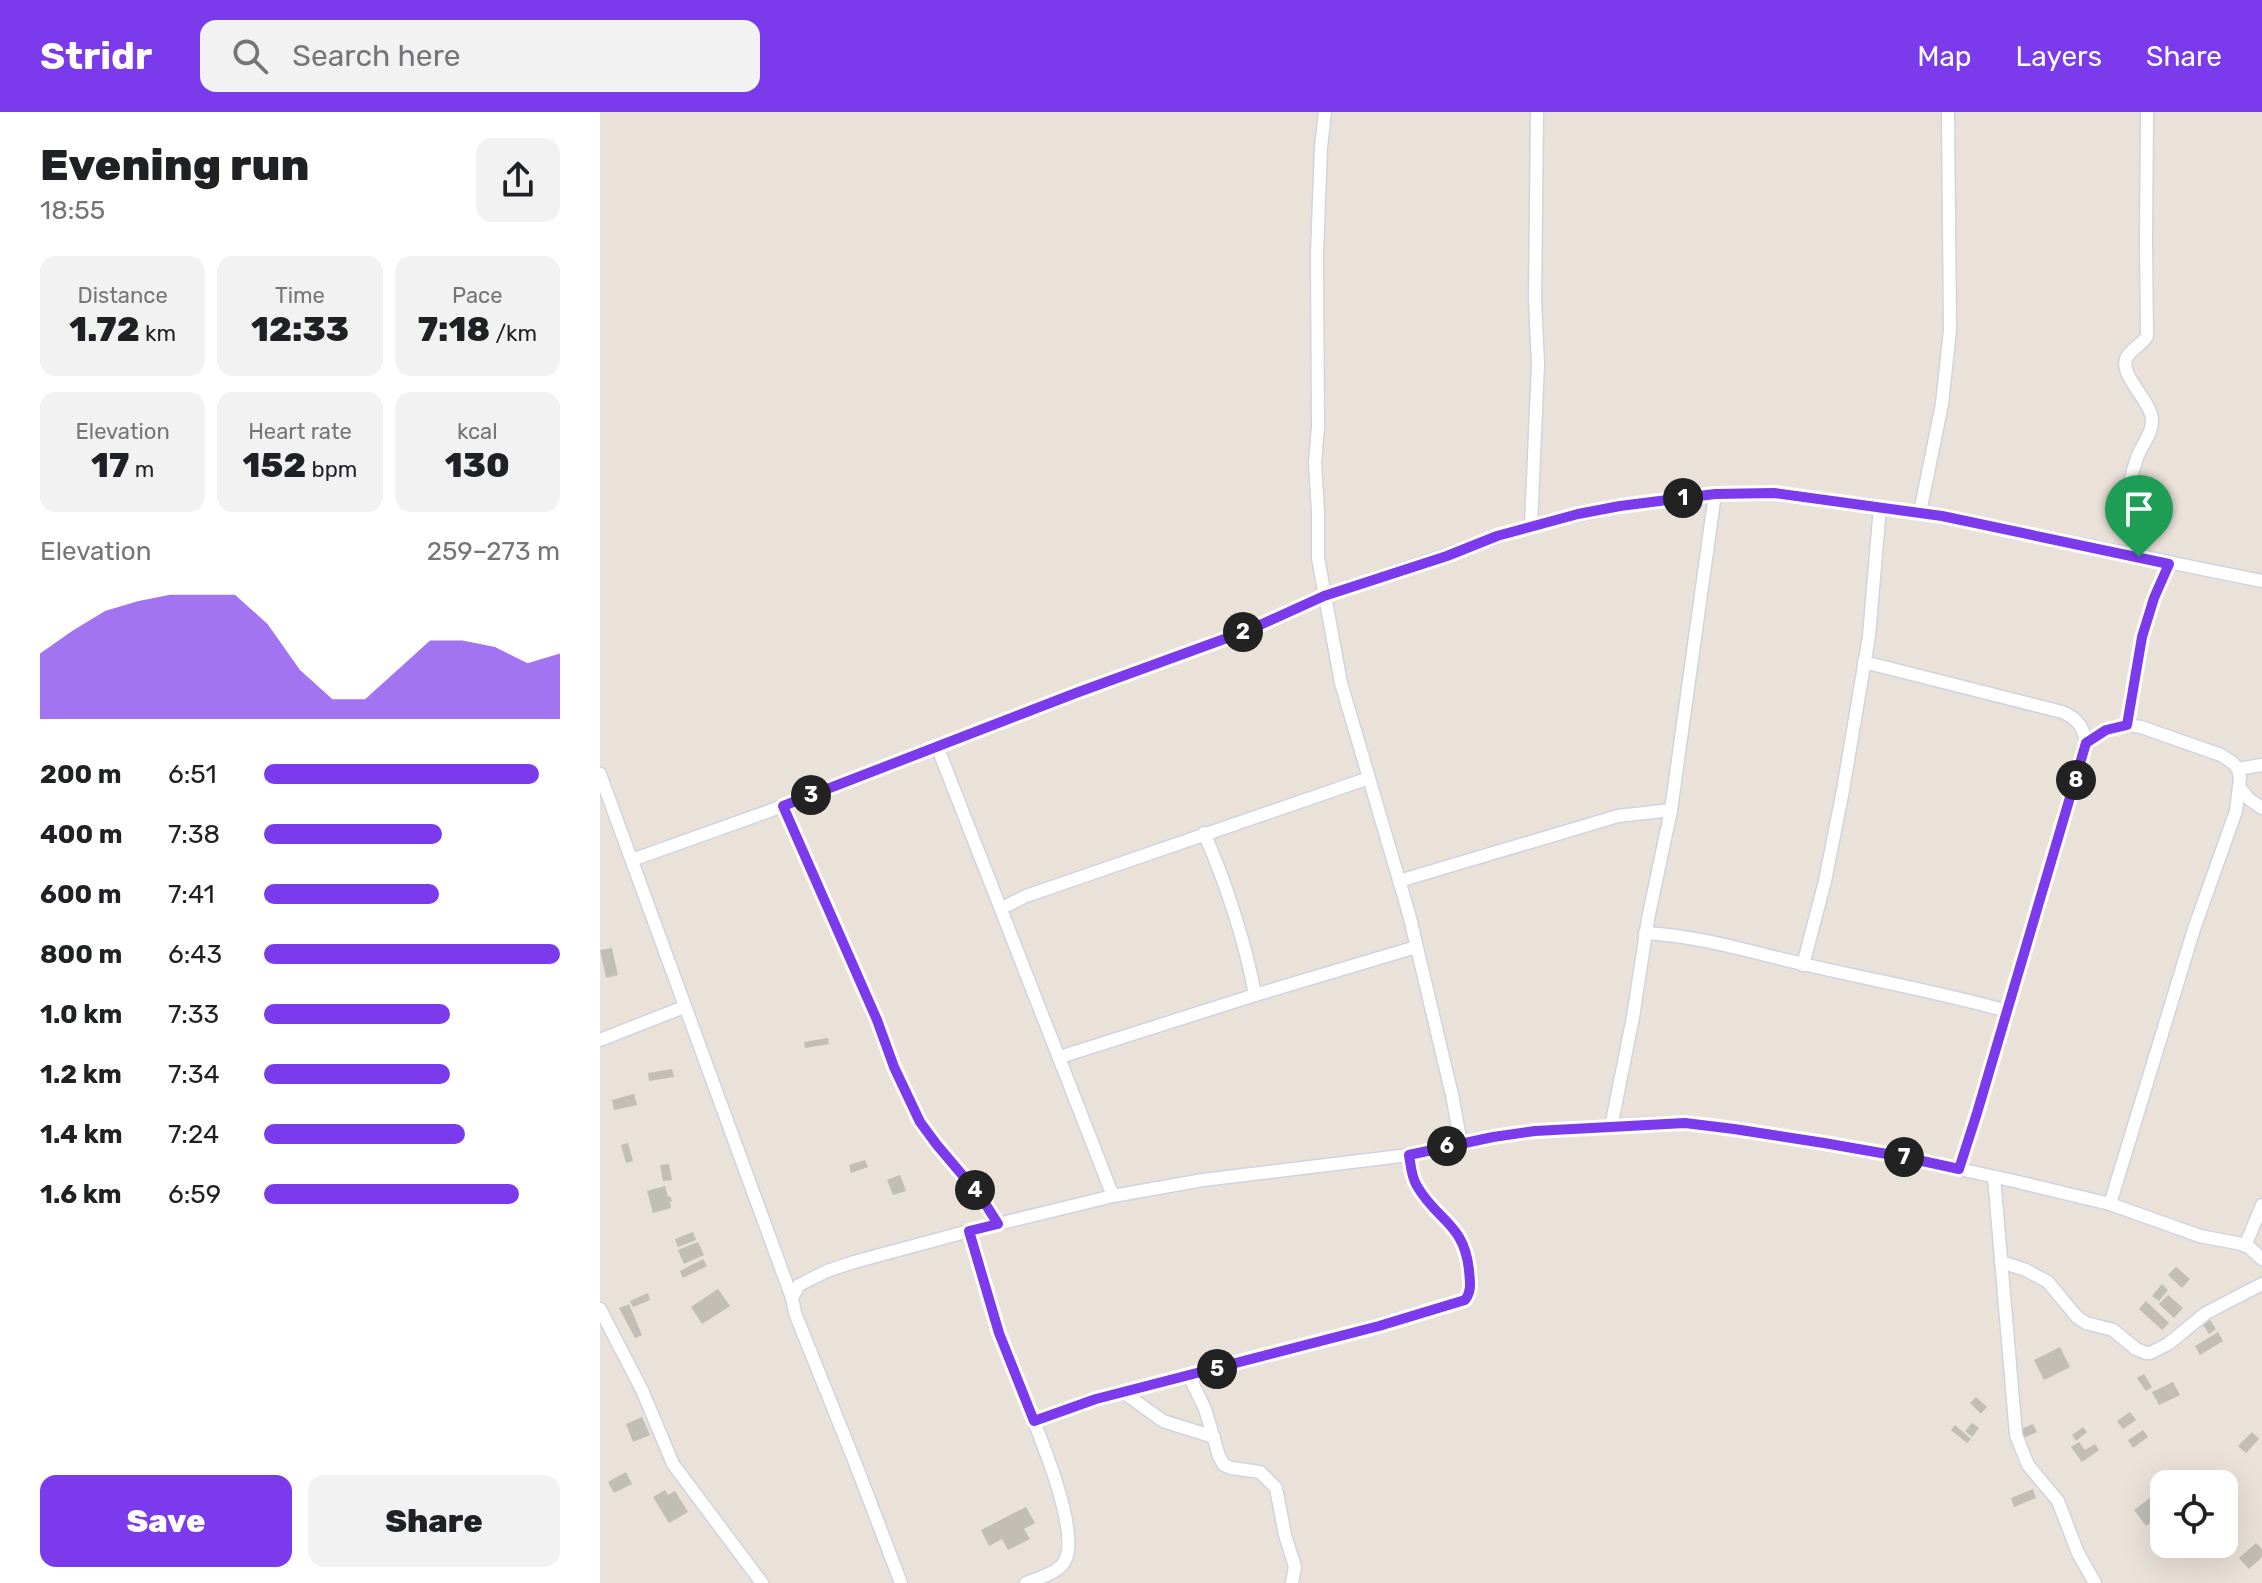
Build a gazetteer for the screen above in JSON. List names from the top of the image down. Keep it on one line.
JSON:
{"page":{"header":"Stridr","search":"Search here","nav":["Map","Layers","Share"],"heading":["Evening run","18:55"],"stats":[["Distance","1.72 km"],["Time","12:33"],["Pace","7:18 /km"],["Elevation","17 m"],["Heart rate","152 bpm"],["kcal","130"]],"pins":["1","2","8","3","6","7","4","5"],"chart":["Elevation","259–273 m"],"list":[{"name":"200 m","note":"6:51"},{"name":"400 m","note":"7:38"},{"name":"600 m","note":"7:41"},{"name":"800 m","note":"6:43"},{"name":"1.0 km","note":"7:33"},{"name":"1.2 km","note":"7:34"},{"name":"1.4 km","note":"7:24"},{"name":"1.6 km","note":"6:59"}],"buttons":["Save","Share"]}}
